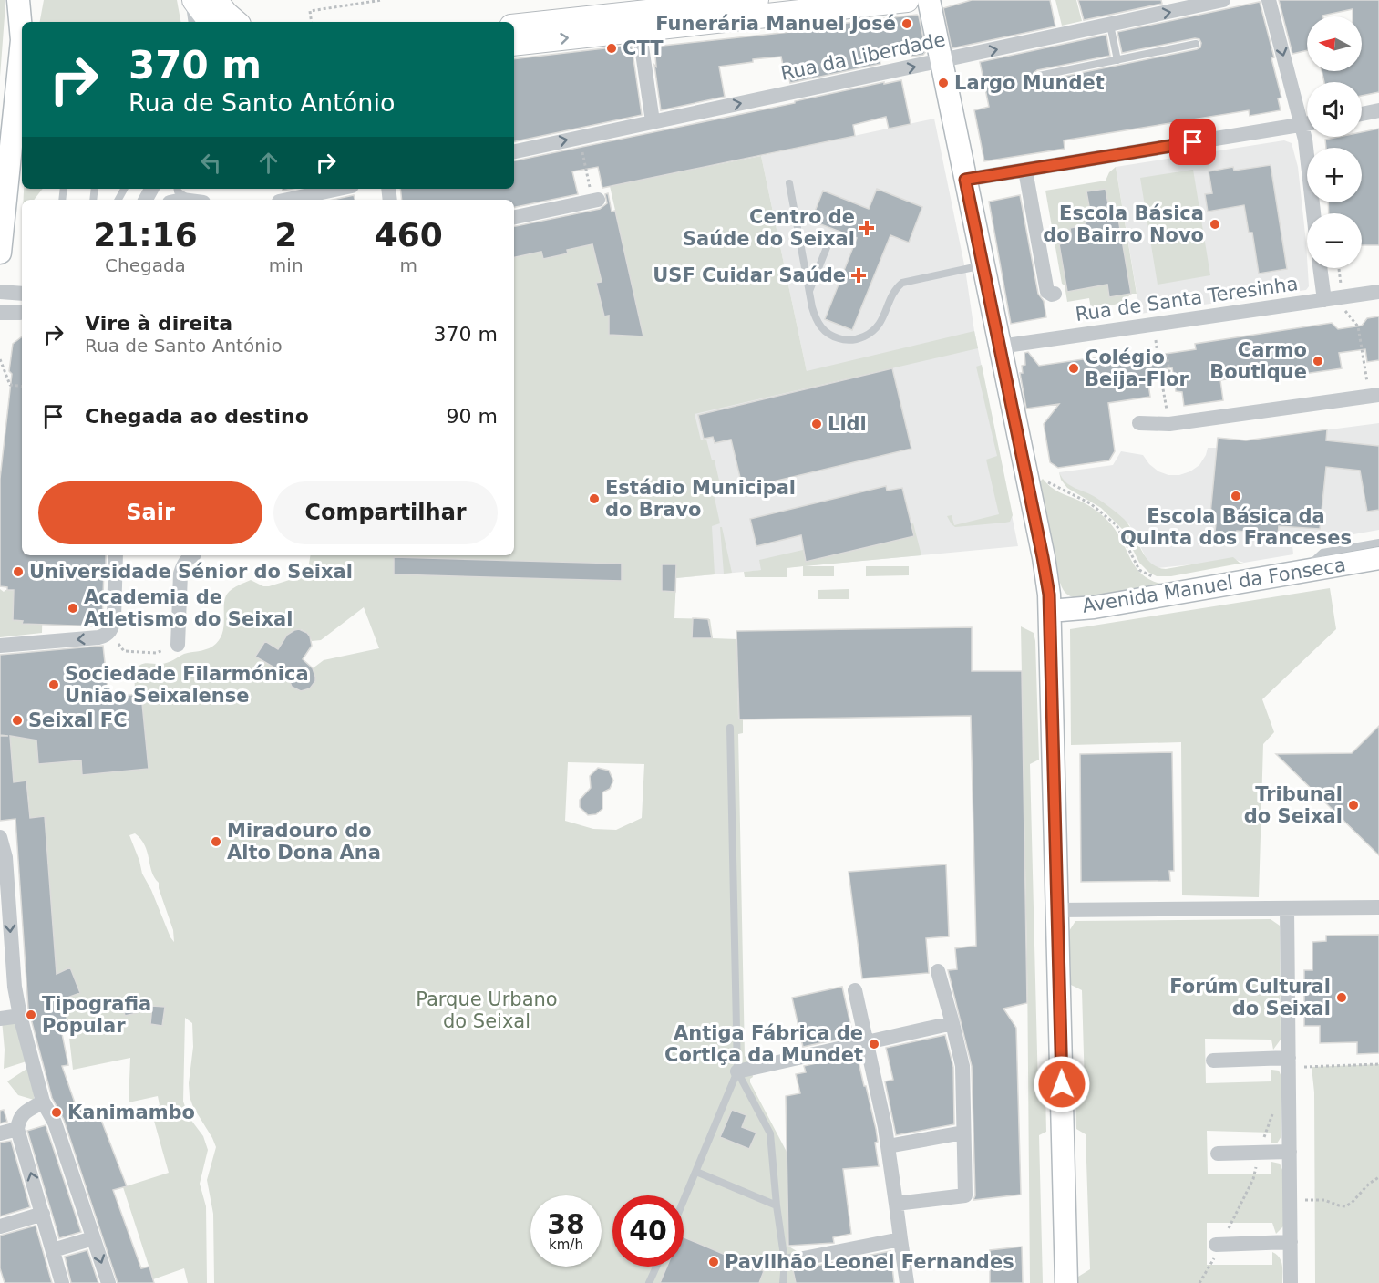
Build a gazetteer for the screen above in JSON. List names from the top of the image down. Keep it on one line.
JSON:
{"streets":{"street":["Rua da Liberdade","Rua de Santa Teresinha","Avenida Manuel da Fonseca"]},"parks":["Parque Urbano do Seixal"],"places":{"other":["Funerária Manuel José","CTT","Largo Mundet","Escola Básica do Bairro Novo","Carmo Boutique","Colégio Beija-Flor","Lidl","Escola Básica da Quinta dos Franceses","Estádio Municipal do Bravo","Universidade Sénior do Seixal","Academia de Atletismo do Seixal","Sociedade Filarmónica União Seixalense","Seixal FC","Tribunal do Seixal","Miradouro do Alto Dona Ana","Forúm Cultural do Seixal","Tipografia Popular","Antiga Fábrica de Cortiça da Mundet","Kanimambo","Pavilhão Leonel Fernandes"],"health":["Centro de Saúde do Seixal","USF Cuidar Saúde"]},"north":"left","page":{"map_buttons":["+","−"],"turn":["370 m","Rua de Santo António"],"eta":["21:16","Chegada","2","min","460","m"],"list":[{"name":"Vire à direita","note":"Rua de Santo António","value":"370 m"},{"name":"Chegada ao destino","value":"90 m"}],"buttons":["Sair","Compartilhar"],"speed":"38 km/h","limit":"40"}}
